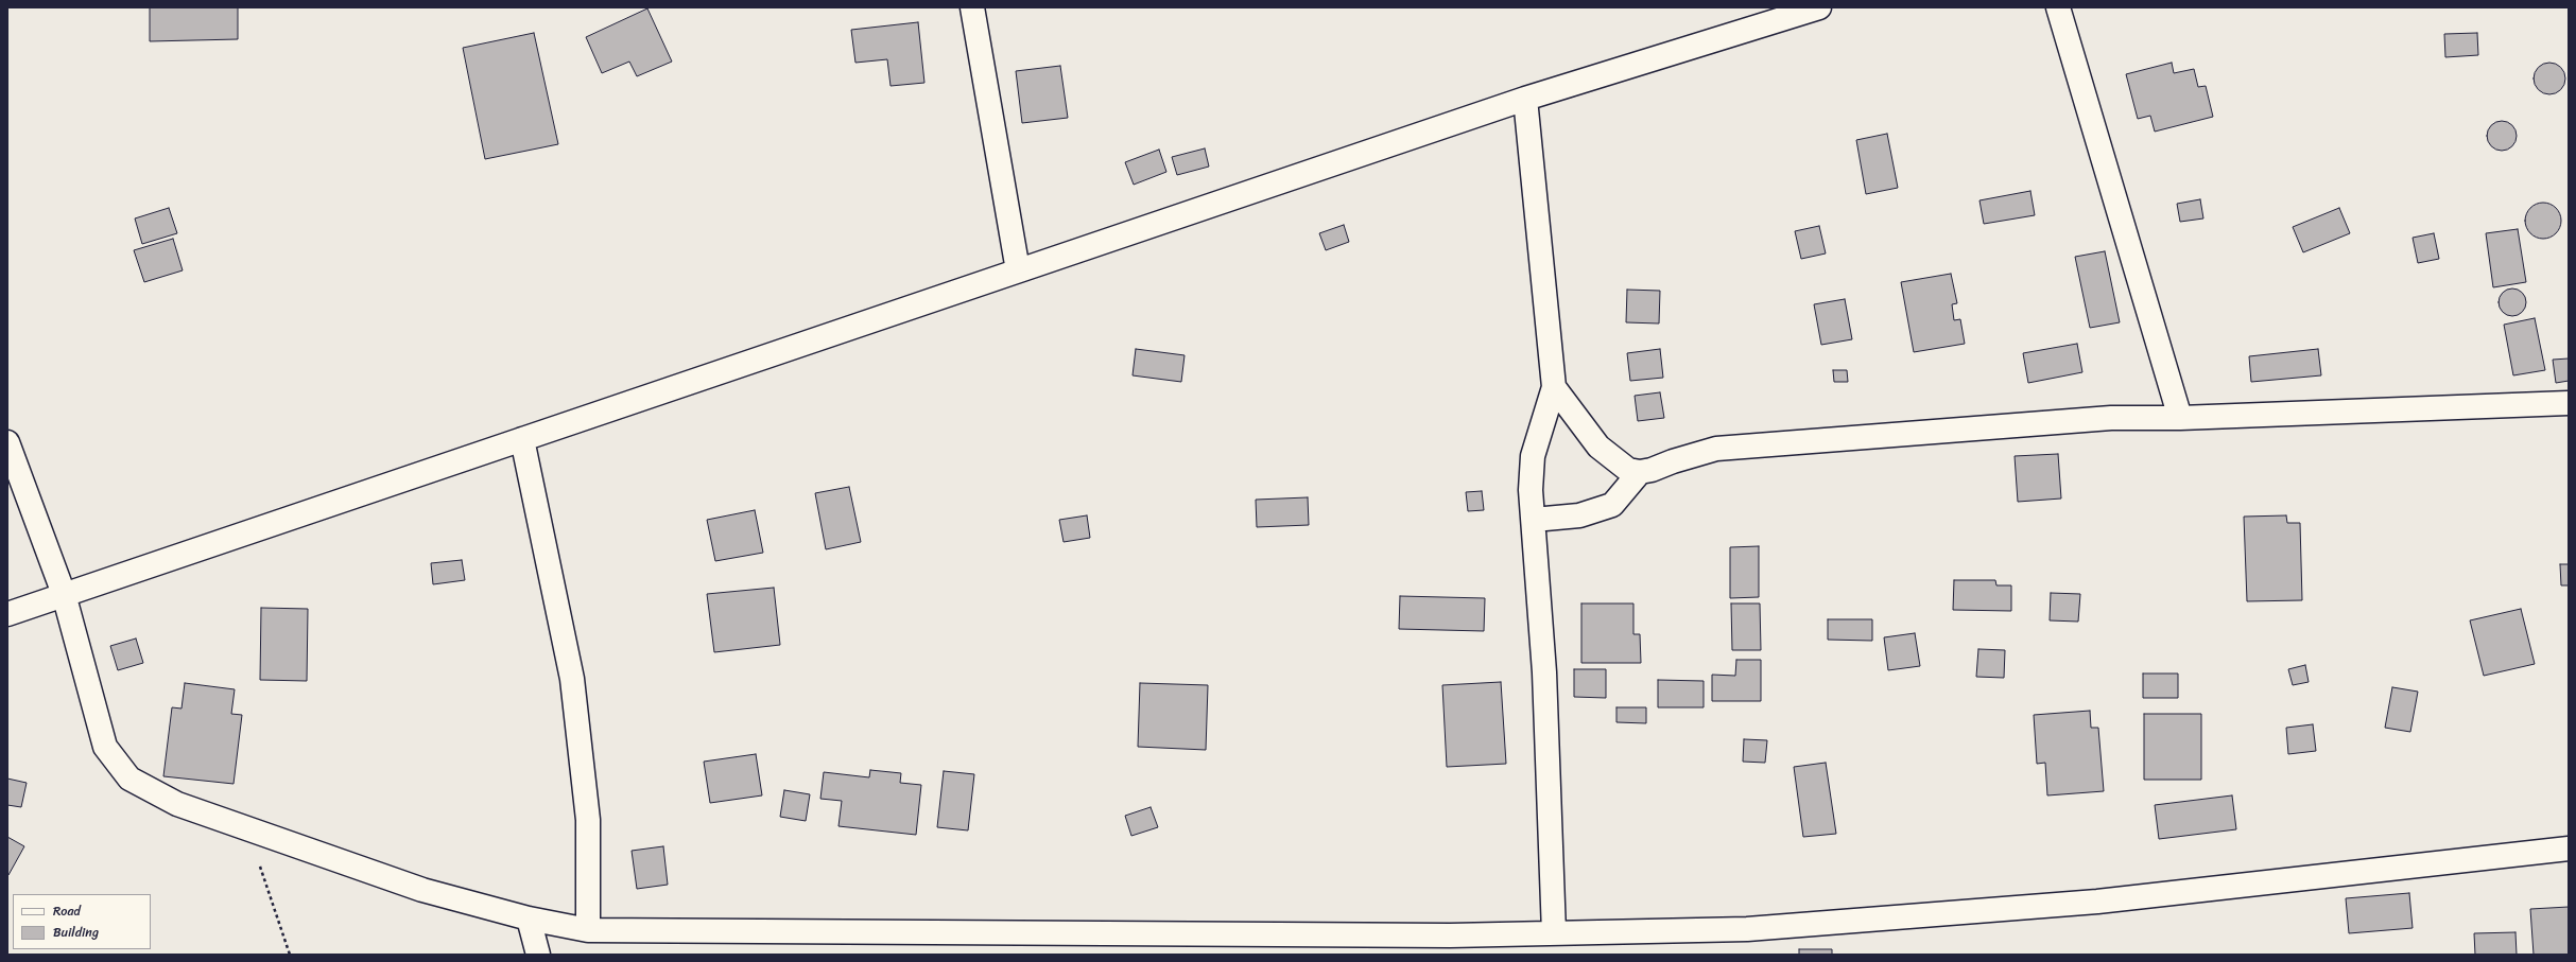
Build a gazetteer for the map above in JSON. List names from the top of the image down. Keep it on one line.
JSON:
{"legend":["Road","Building"]}
